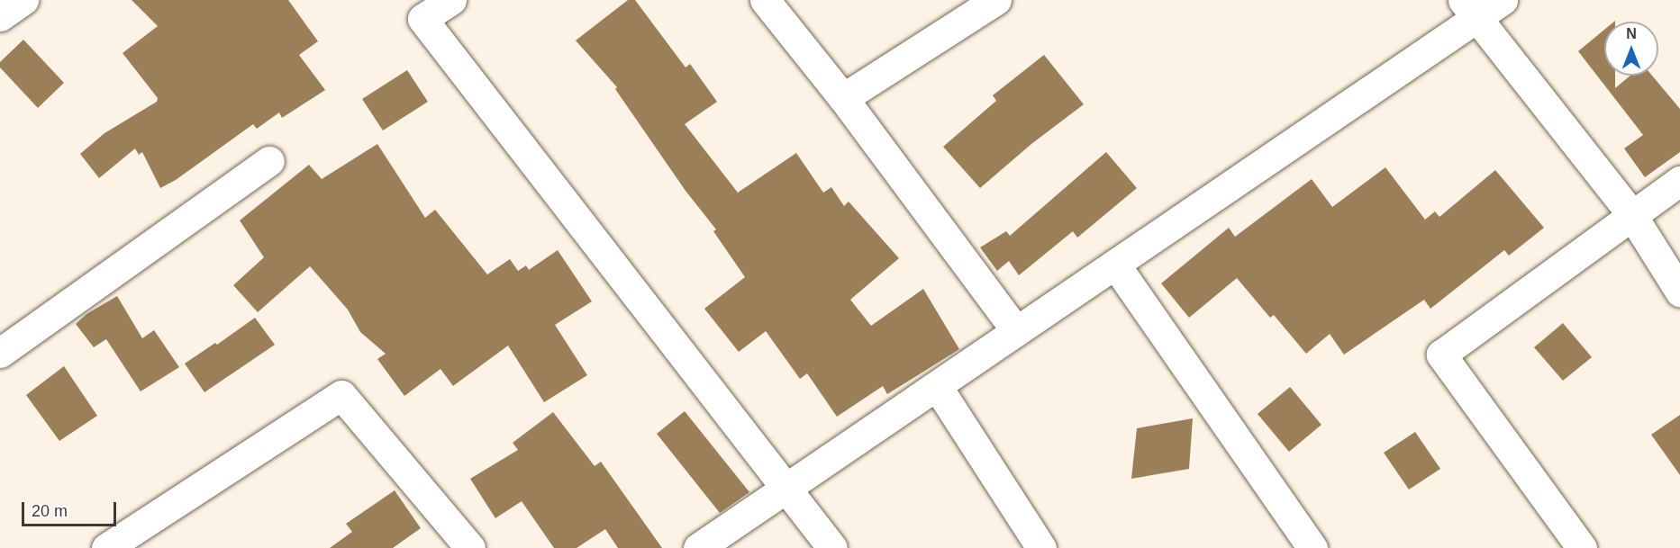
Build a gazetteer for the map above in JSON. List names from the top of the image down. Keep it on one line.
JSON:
{"scale_bar":"20 m","north":"top"}
